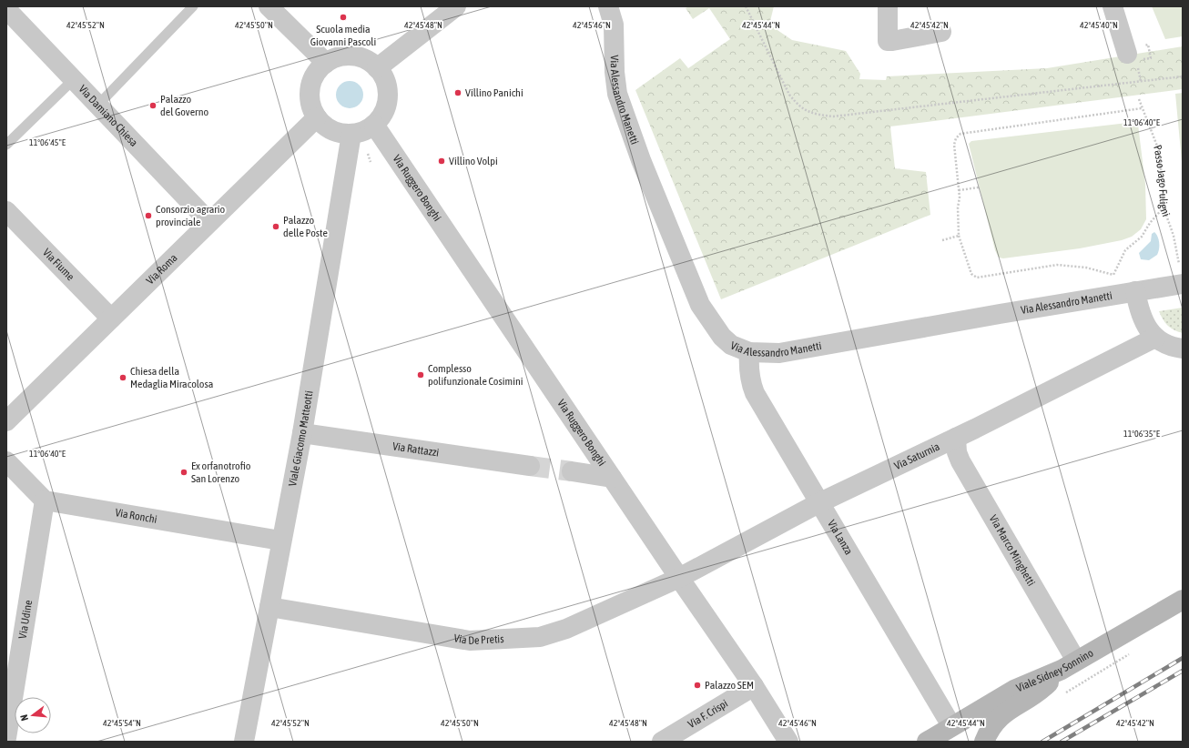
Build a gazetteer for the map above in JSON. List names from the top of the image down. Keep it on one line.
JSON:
{"streets":{"street":["Via Alessandro Manetti","Via Damiano Chiesa","Via Ruggero Bonghi","Via Fiume","Via Roma","Viale Giacomo Matteotti","Via Rattazzi","Via Saturnia","Via Ronchi","Via Lanza","Via Marco Minghetti","Via Udine","Via De Pretis","Viale Sidney Sonnino","Via F. Crispi"],"path":["Passo Jago Fuligni"]},"crossings":[["Via Alessandro Manetti","Via Lanza"],["Via Damiano Chiesa","Via Roma"],["Via Ruggero Bonghi","Via Roma"],["Via Ruggero Bonghi","Viale Giacomo Matteotti"],["Via Ruggero Bonghi","Via Saturnia"],["Via Ruggero Bonghi","Via De Pretis"],["Via Ruggero Bonghi","Via F. Crispi"],["Via Fiume","Via Roma"],["Via Roma","Viale Giacomo Matteotti"],["Viale Giacomo Matteotti","Via Rattazzi"],["Viale Giacomo Matteotti","Via Ronchi"],["Viale Giacomo Matteotti","Via De Pretis"],["Via Saturnia","Via Lanza"],["Via Saturnia","Via Marco Minghetti"],["Via Saturnia","Via De Pretis"],["Via Ronchi","Via Udine"],["Via Marco Minghetti","Viale Sidney Sonnino"]],"places":["Scuola media Giovanni Pascoli","Villino Panichi","Palazzo del Governo","Villino Volpi","Consorzio agrario provinciale","Palazzo delle Poste","Complesso polifunzionale Cosimini","Chiesa della Medaglia Miracolosa","Ex orfanotrofio San Lorenzo","Palazzo SEM"],"north":"left","coordinates":["42°45'52\"N","42°45'50\"N","42°45'48\"N","42°45'46\"N","42°45'44\"N","42°45'42\"N","42°45'40\"N","11°06'40\"E","11°06'45\"E","11°06'35\"E","42°45'54\"N"]}
